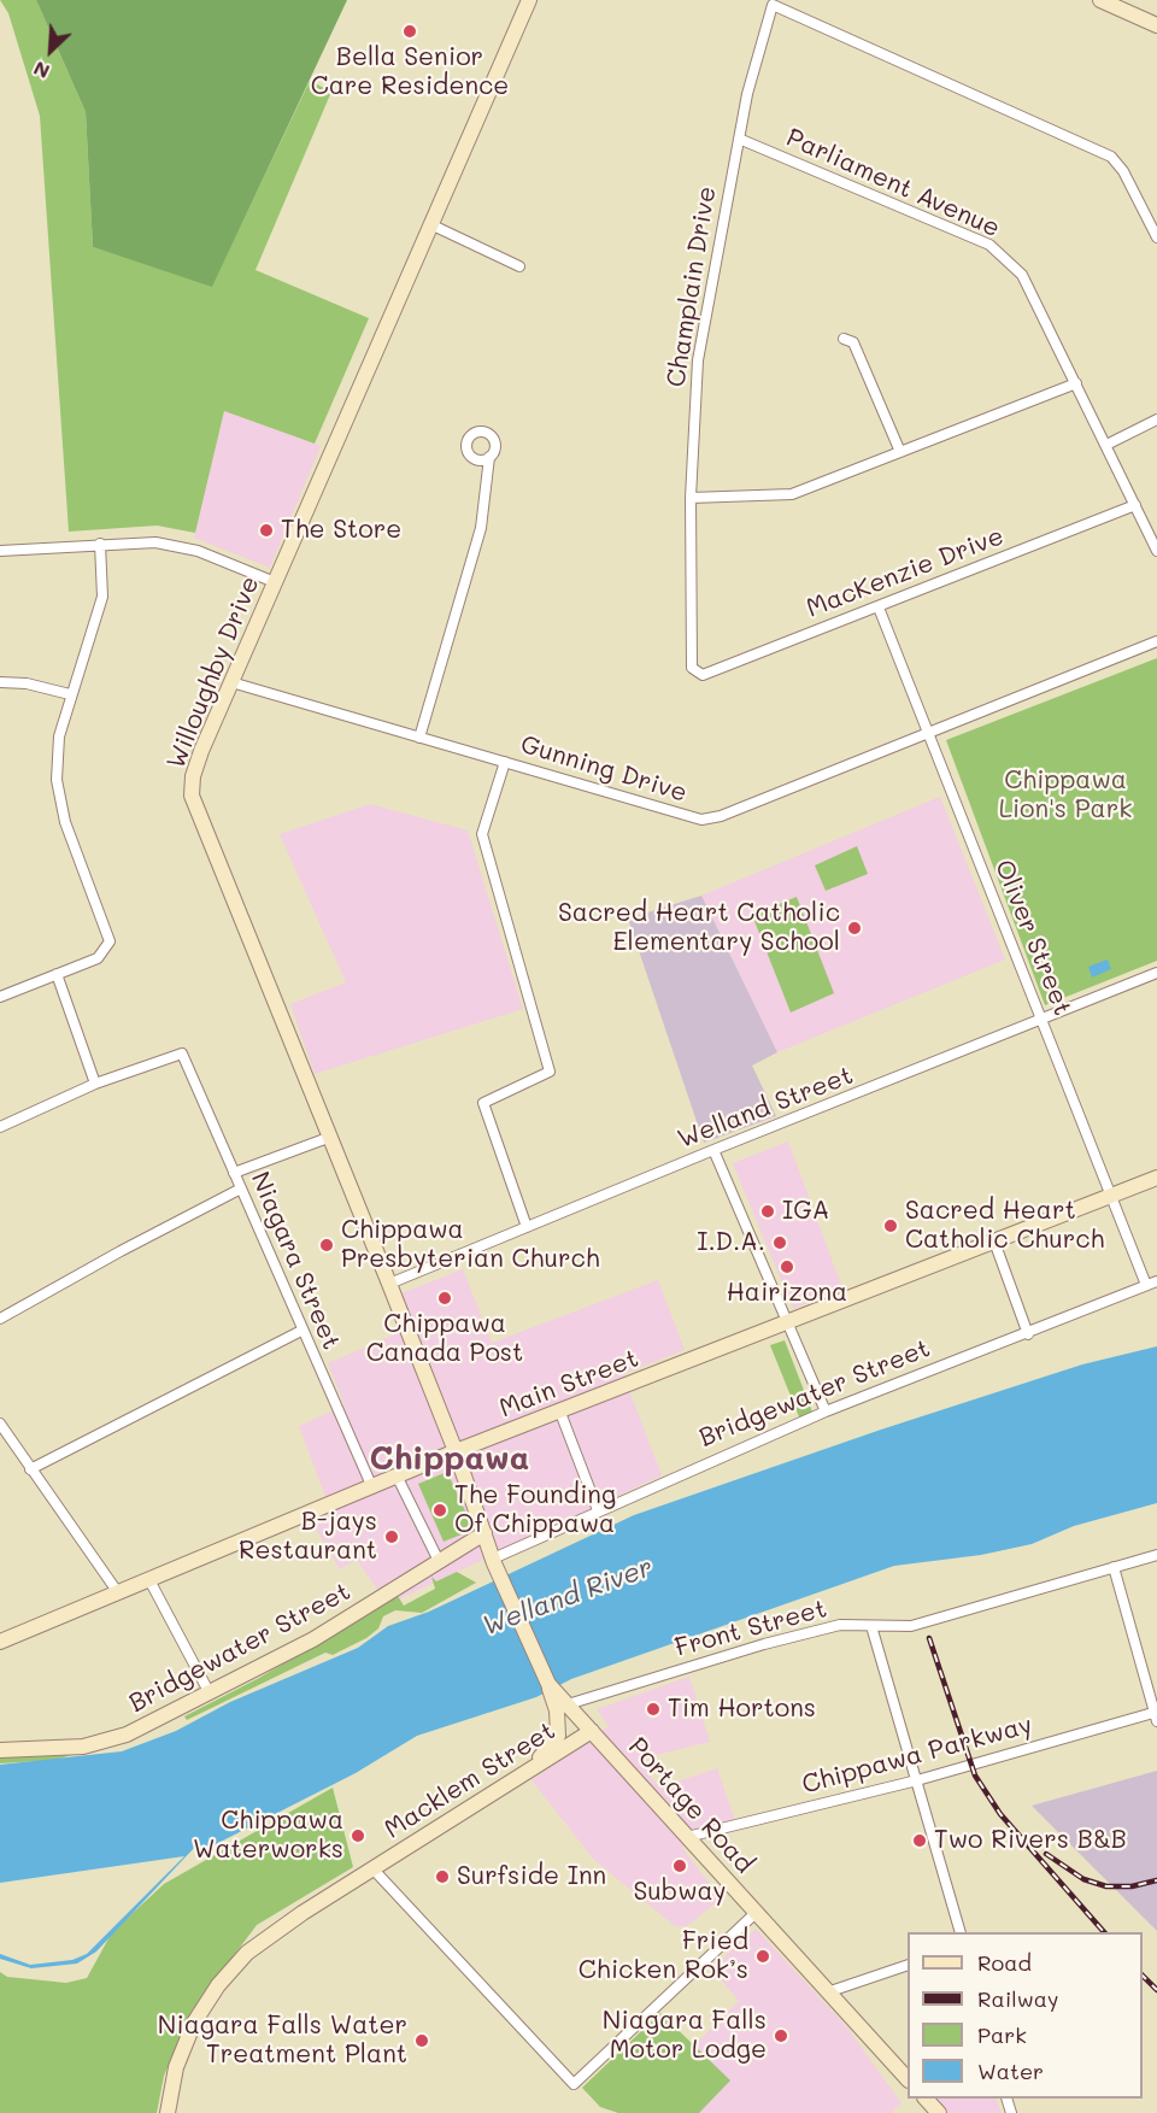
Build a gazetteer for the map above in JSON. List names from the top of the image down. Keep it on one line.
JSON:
{"streets":{"main road":["Willoughby Drive","Main Street","Bridgewater Street","Macklem Street","Portage Road"],"street":["Parliament Avenue","Champlain Drive","MacKenzie Drive","Gunning Drive","Oliver Street","Welland Street","Niagara Street","Front Street","Chippawa Parkway"]},"crossings":[["Parliament Avenue","Champlain Drive"],["Parliament Avenue","MacKenzie Drive"],["Champlain Drive","MacKenzie Drive"],["MacKenzie Drive","Oliver Street"],["Willoughby Drive","Gunning Drive"],["Willoughby Drive","Welland Street"],["Willoughby Drive","Main Street"],["Willoughby Drive","Bridgewater Street"],["Willoughby Drive","Portage Road"],["Gunning Drive","Oliver Street"],["Oliver Street","Welland Street"],["Oliver Street","Main Street"],["Oliver Street","Bridgewater Street"],["Niagara Street","Main Street"],["Bridgewater Street","Portage Road"],["Front Street","Portage Road"],["Chippawa Parkway","Portage Road"],["Macklem Street","Portage Road"]],"districts":["Chippawa"],"water":["Welland River"],"parks":["Chippawa Lion's Park"],"places":["Bella Senior Care Residence","The Store","Sacred Heart Catholic Elementary School","IGA","Sacred Heart Catholic Church","I.D.A.","Chippawa Presbyterian Church","Hairizona","Chippawa Canada Post","The Founding Of Chippawa","B-jays Restaurant","Tim Hortons","Chippawa Waterworks","Two Rivers B&B","Subway","Surfside Inn","Fried Chicken Rok’s","Niagara Falls Motor Lodge","Niagara Falls Water Treatment Plant"],"legend":["Road","Railway","Park","Water"],"north":"bottom left"}
